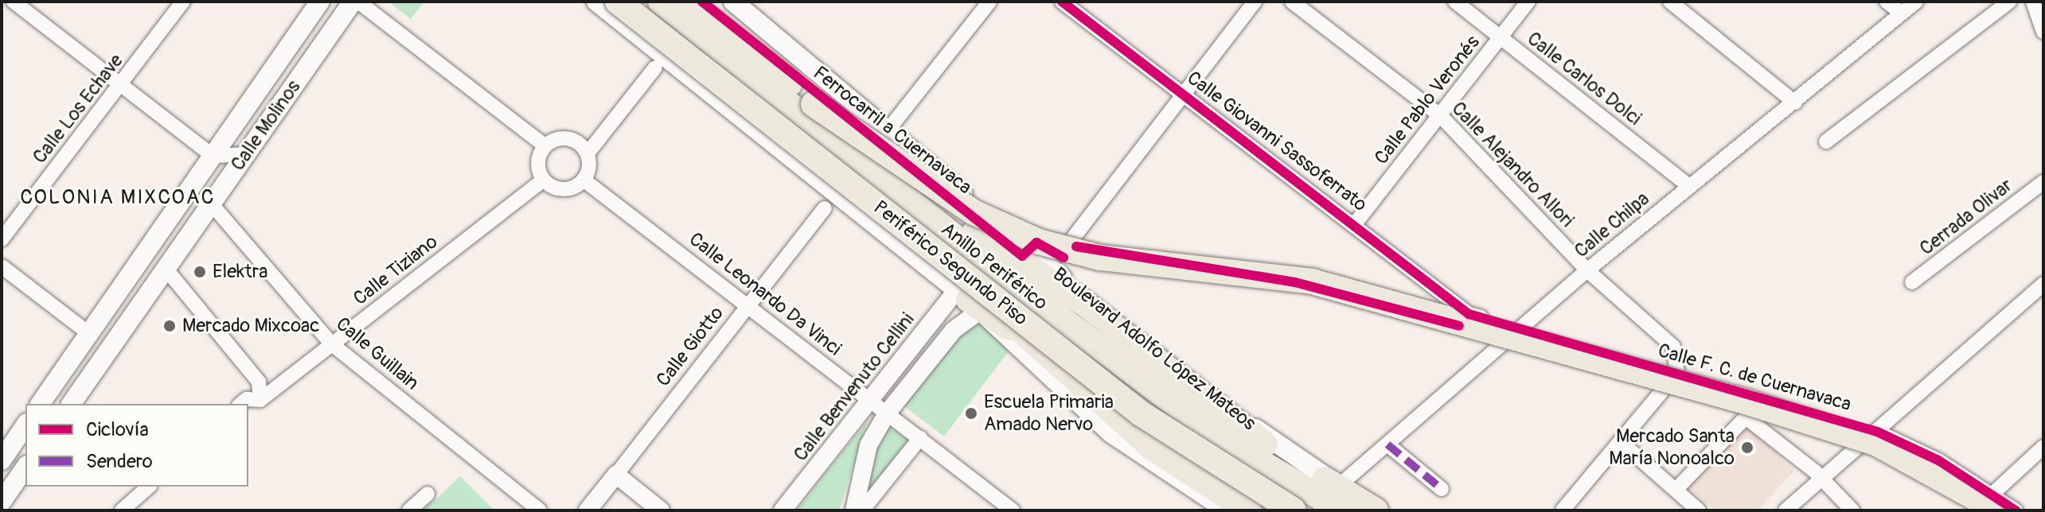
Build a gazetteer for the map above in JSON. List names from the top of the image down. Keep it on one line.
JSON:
{"streets":{"highway":["Periférico Segundo Piso","Anillo Periférico"],"main road":["Calle Molinos","Boulevard Adolfo López Mateos"],"street":["Calle Carlos Dolci","Calle Pablo Veronés","Calle Los Echave","Ferrocarril a Cuernavaca","Calle Giovanni Sassoferrato","Calle Alejandro Allori","Cerrada Olivar","Calle Chilpa","Calle Tiziano","Calle Leonardo Da Vinci","Calle Giotto","Calle Guillain","Calle F. C. de Cuernavaca","Calle Benvenuto Cellini"]},"crossings":[["Calle Carlos Dolci","Calle Pablo Veronés"],["Calle Carlos Dolci","Calle Chilpa"],["Calle Pablo Veronés","Calle Giovanni Sassoferrato"],["Calle Pablo Veronés","Calle Alejandro Allori"],["Calle Molinos","Calle Guillain"],["Ferrocarril a Cuernavaca","Calle Giovanni Sassoferrato"],["Ferrocarril a Cuernavaca","Boulevard Adolfo López Mateos"],["Calle Giovanni Sassoferrato","Calle F. C. de Cuernavaca"],["Calle Alejandro Allori","Calle Chilpa"],["Calle Alejandro Allori","Calle F. C. de Cuernavaca"],["Calle Chilpa","Anillo Periférico"],["Calle Chilpa","Boulevard Adolfo López Mateos"],["Calle Chilpa","Calle F. C. de Cuernavaca"],["Periférico Segundo Piso","Anillo Periférico"],["Anillo Periférico","Boulevard Adolfo López Mateos"],["Anillo Periférico","Calle Benvenuto Cellini"],["Calle Tiziano","Calle Leonardo Da Vinci"],["Calle Tiziano","Calle Guillain"],["Calle Leonardo Da Vinci","Calle Giotto"],["Calle Leonardo Da Vinci","Calle Benvenuto Cellini"]],"districts":["COLONIA MIXCOAC"],"places":["Elektra","Mercado Mixcoac","Escuela Primaria Amado Nervo","Mercado Santa María Nonoalco"],"legend":["Ciclovía","Sendero"]}
